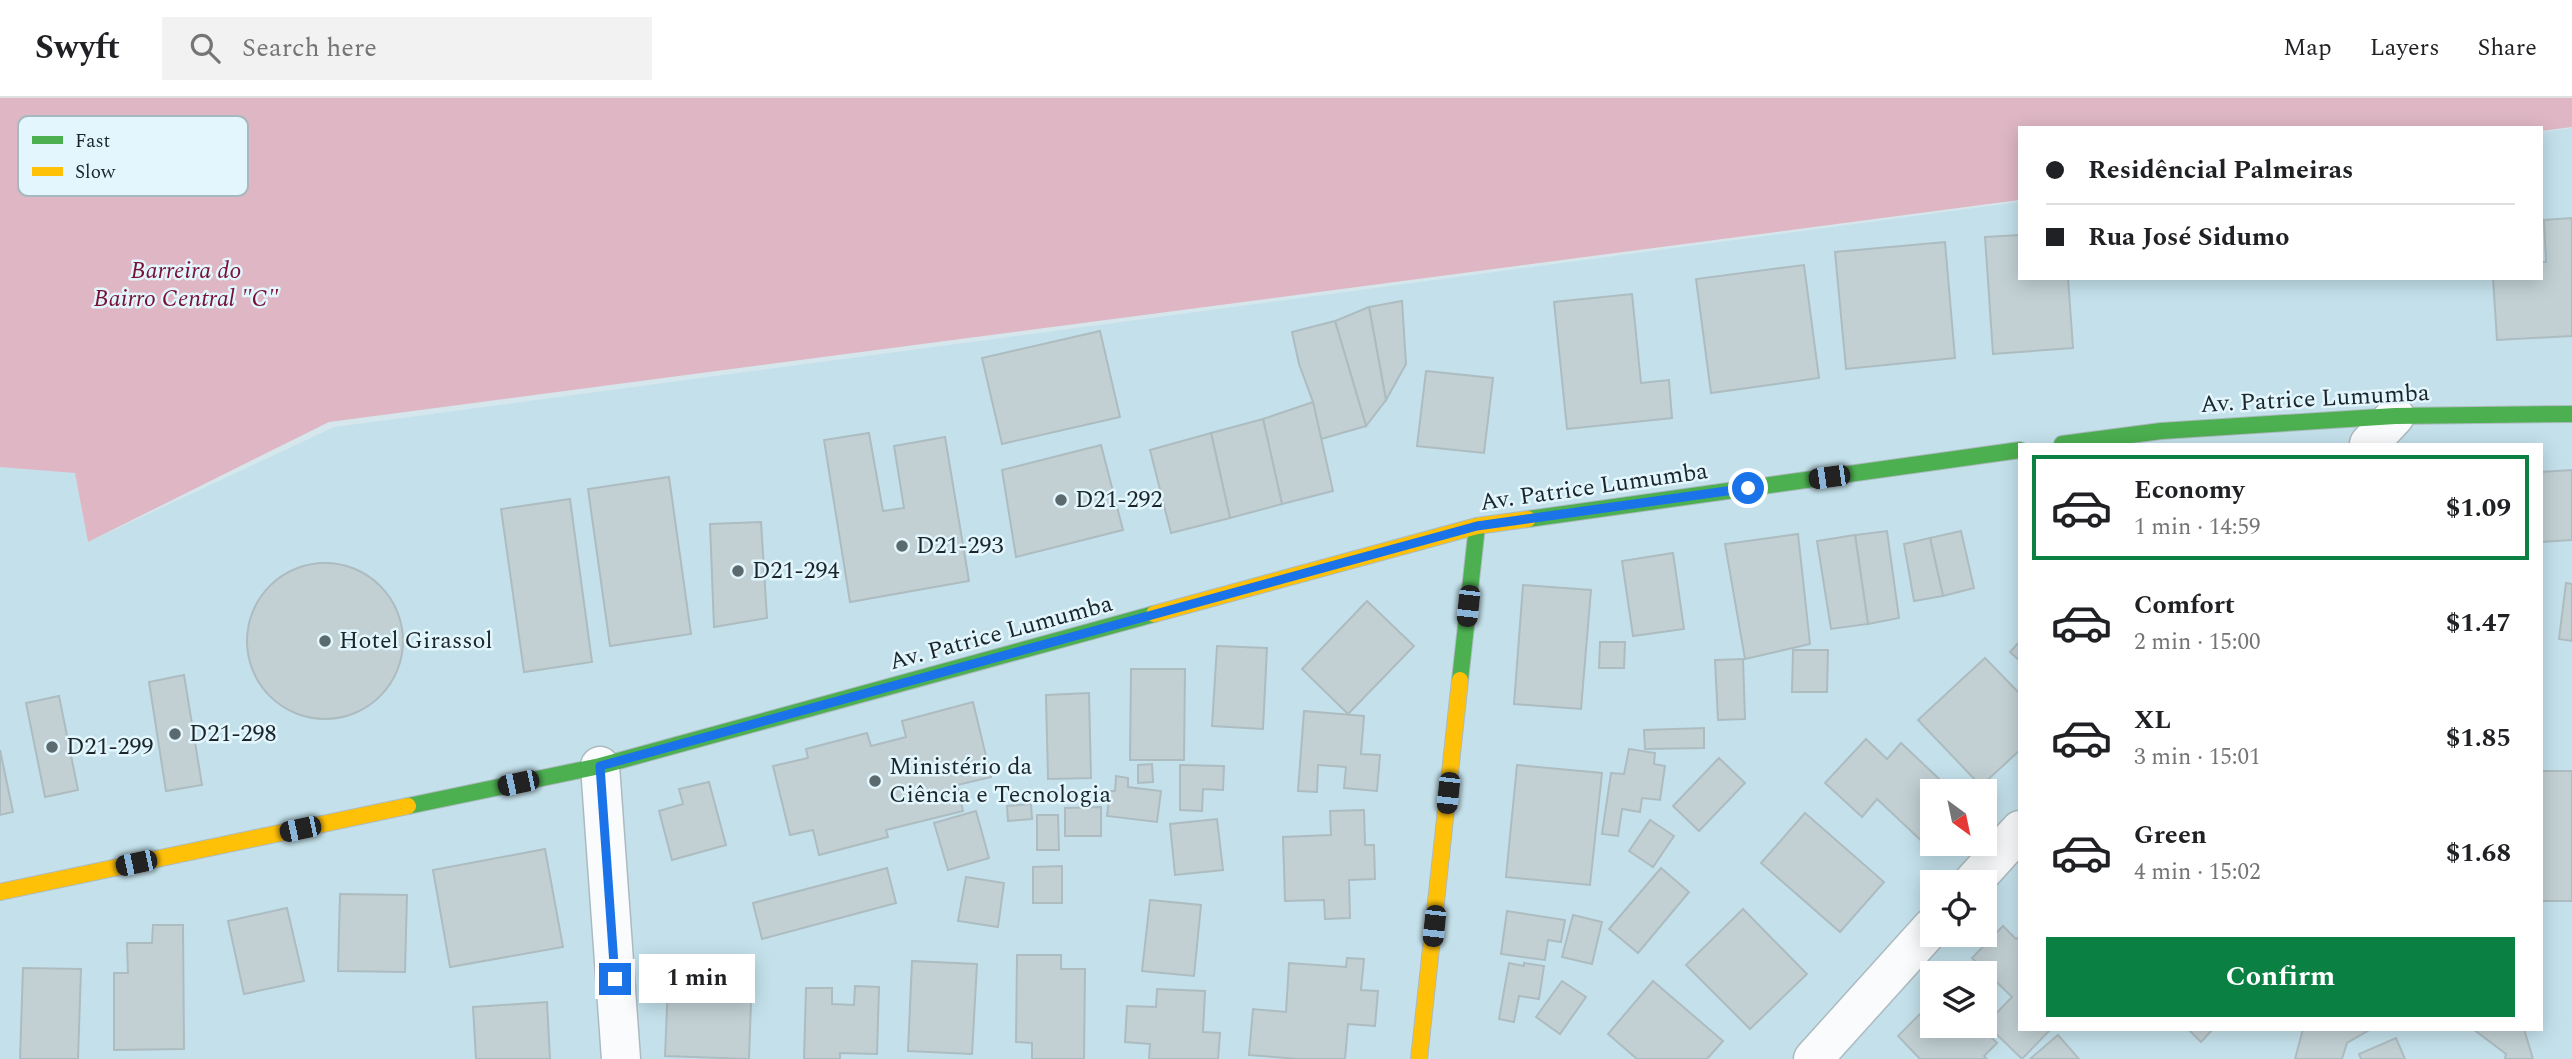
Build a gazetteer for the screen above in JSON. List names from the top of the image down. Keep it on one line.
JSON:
{"streets":{"main road":["Av. Patrice Lumumba"]},"parks":["Barreira do Bairro Central \"C\""],"places":["D21-292","D21-293","D21-294","Hotel Girassol","D21-298","D21-299","Ministério da Ciência e Tecnologia"],"legend":["Fast","Slow"],"north":"bottom right","page":{"header":"Swyft","search":"Search here","nav":["Map","Layers","Share"],"banner":["Residêncial Palmeiras","Rua José Sidumo"],"list":[{"name":"Economy","note":"1 min · 14:59","value":"$1.09"},{"name":"Comfort","note":"2 min · 15:00","value":"$1.47"},{"name":"XL","note":"3 min · 15:01","value":"$1.85"},{"name":"Green","note":"4 min · 15:02","value":"$1.68"}],"buttons":"Confirm","bubble":"1 min"}}
